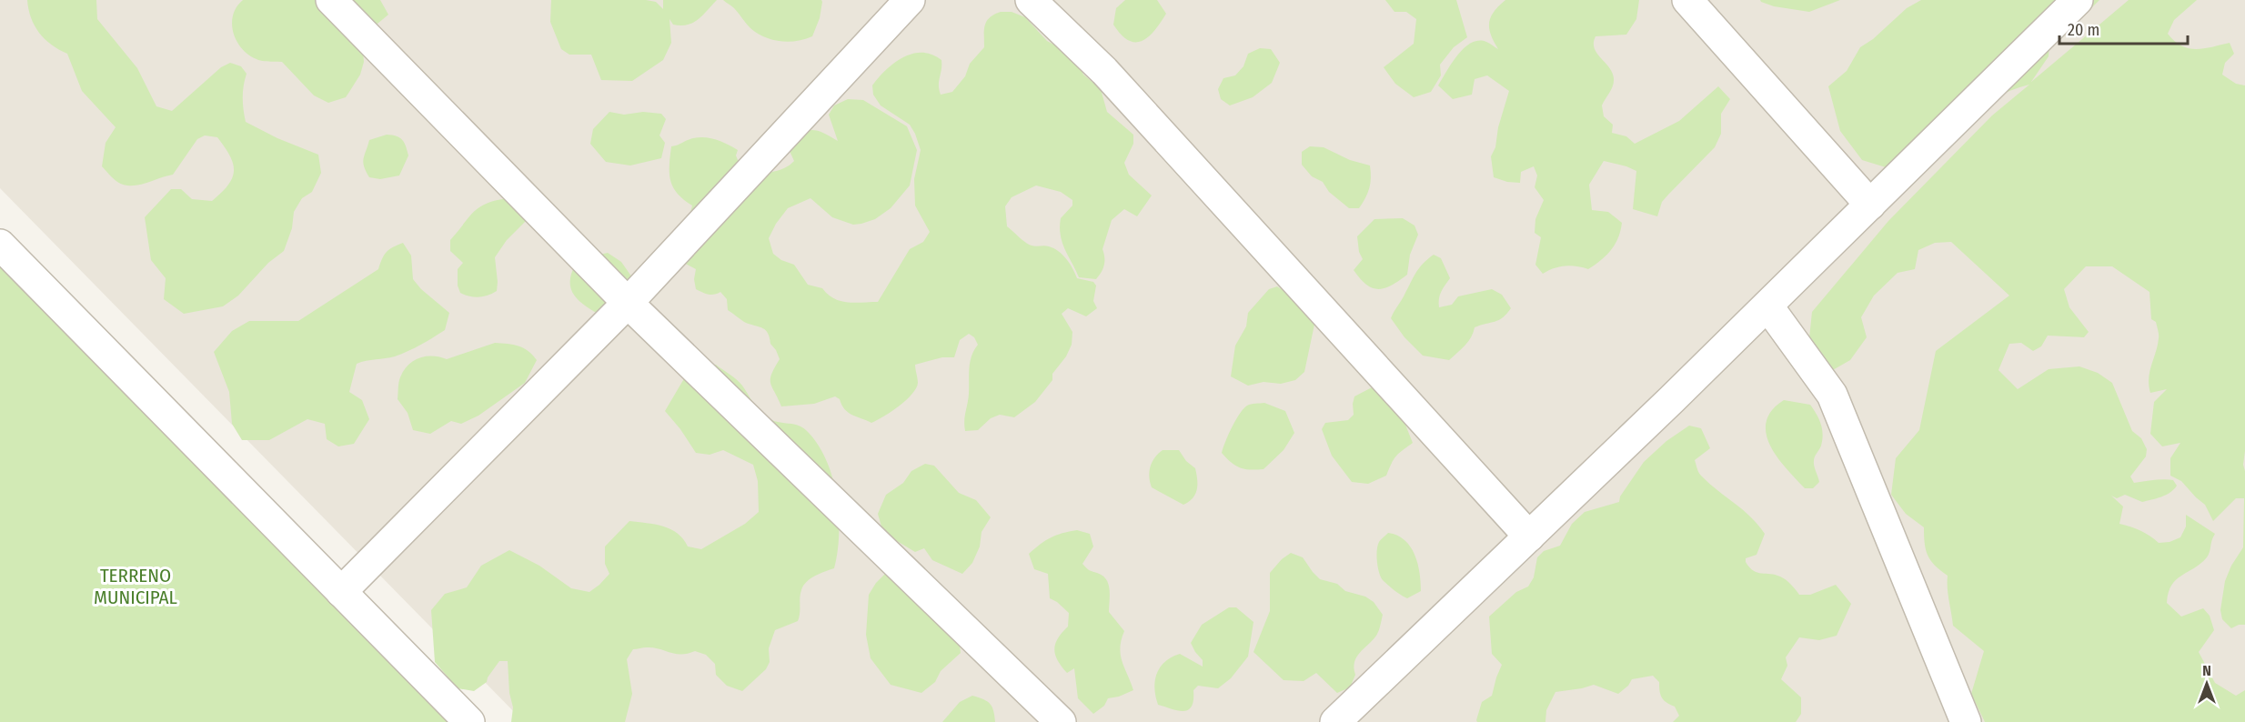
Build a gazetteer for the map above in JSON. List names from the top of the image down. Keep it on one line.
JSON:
{"parks":["TERRENO MUNICIPAL"],"scale_bar":"20 m","north":"top"}
